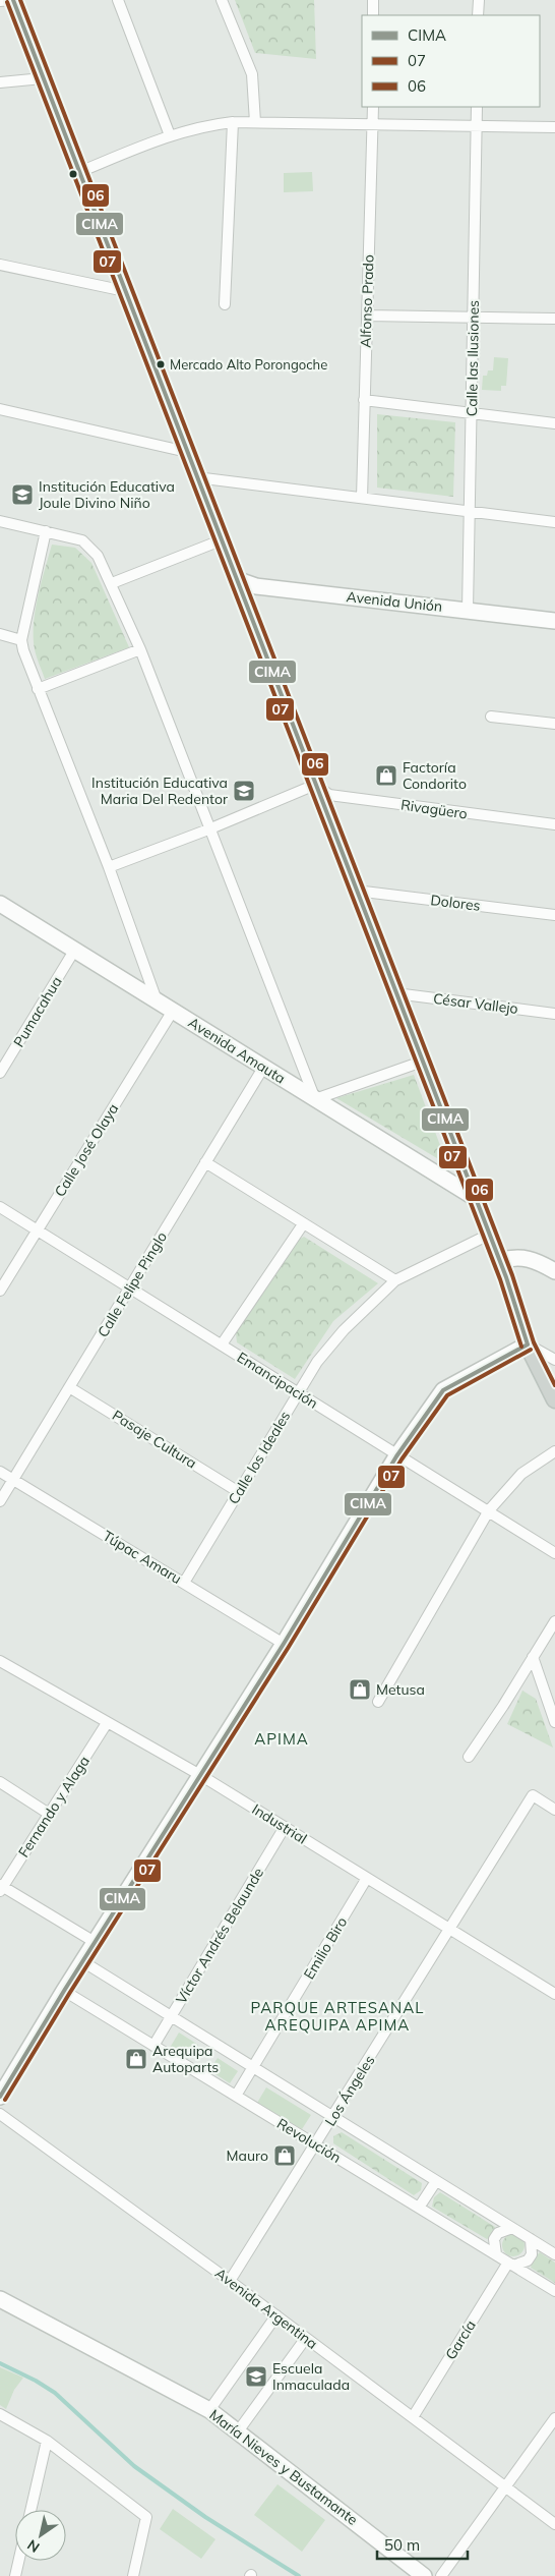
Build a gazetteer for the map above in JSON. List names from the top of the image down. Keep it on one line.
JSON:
{"streets":{"street":["Alfonso Prado","Calle las Ilusiones","Avenida Unión","Rivagüero","Dolores","César Vallejo","Pumacahua","Avenida Amauta","Calle José Olaya","Calle Felipe Pinglo","Emancipación","Pasaje Cultura","Calle los Ideales","Túpac Amaru","Fernando y Alaga","Industrial","Víctor Andrés Belaunde","Emilio Biro","Los Ángeles","Revolución","Avenida Argentina","García","María Nieves y Bustamante"]},"crossings":[["Calle las Ilusiones","Avenida Unión"],["Pumacahua","Avenida Amauta"],["Avenida Amauta","Calle José Olaya"],["Avenida Amauta","Calle Felipe Pinglo"],["Calle José Olaya","Emancipación"],["Calle Felipe Pinglo","Emancipación"],["Calle Felipe Pinglo","Pasaje Cultura"],["Calle Felipe Pinglo","Túpac Amaru"],["Emancipación","Calle los Ideales"],["Pasaje Cultura","Calle los Ideales"],["Calle los Ideales","Túpac Amaru"],["Fernando y Alaga","Industrial"],["Industrial","Víctor Andrés Belaunde"],["Industrial","Emilio Biro"],["Industrial","Los Ángeles"],["Víctor Andrés Belaunde","Revolución"],["Emilio Biro","Revolución"],["Los Ángeles","Revolución"],["Los Ángeles","Avenida Argentina"],["Revolución","García"],["Avenida Argentina","García"]],"districts":["APIMA","PARQUE ARTESANAL AREQUIPA APIMA"],"places":{"other":["Mercado Alto Porongoche"],"school or university":["Institución Educativa Joule Divino Niño","Institución Educativa Maria Del Redentor","Escuela Inmaculada"],"shop":["Factoría Condorito","Metusa","Arequipa Autoparts","Mauro"]},"lines":["transit line CIMA","transit line 06","transit line 07"],"legend":["CIMA","07","06"],"scale_bar":"50 m","north":"bottom left"}
